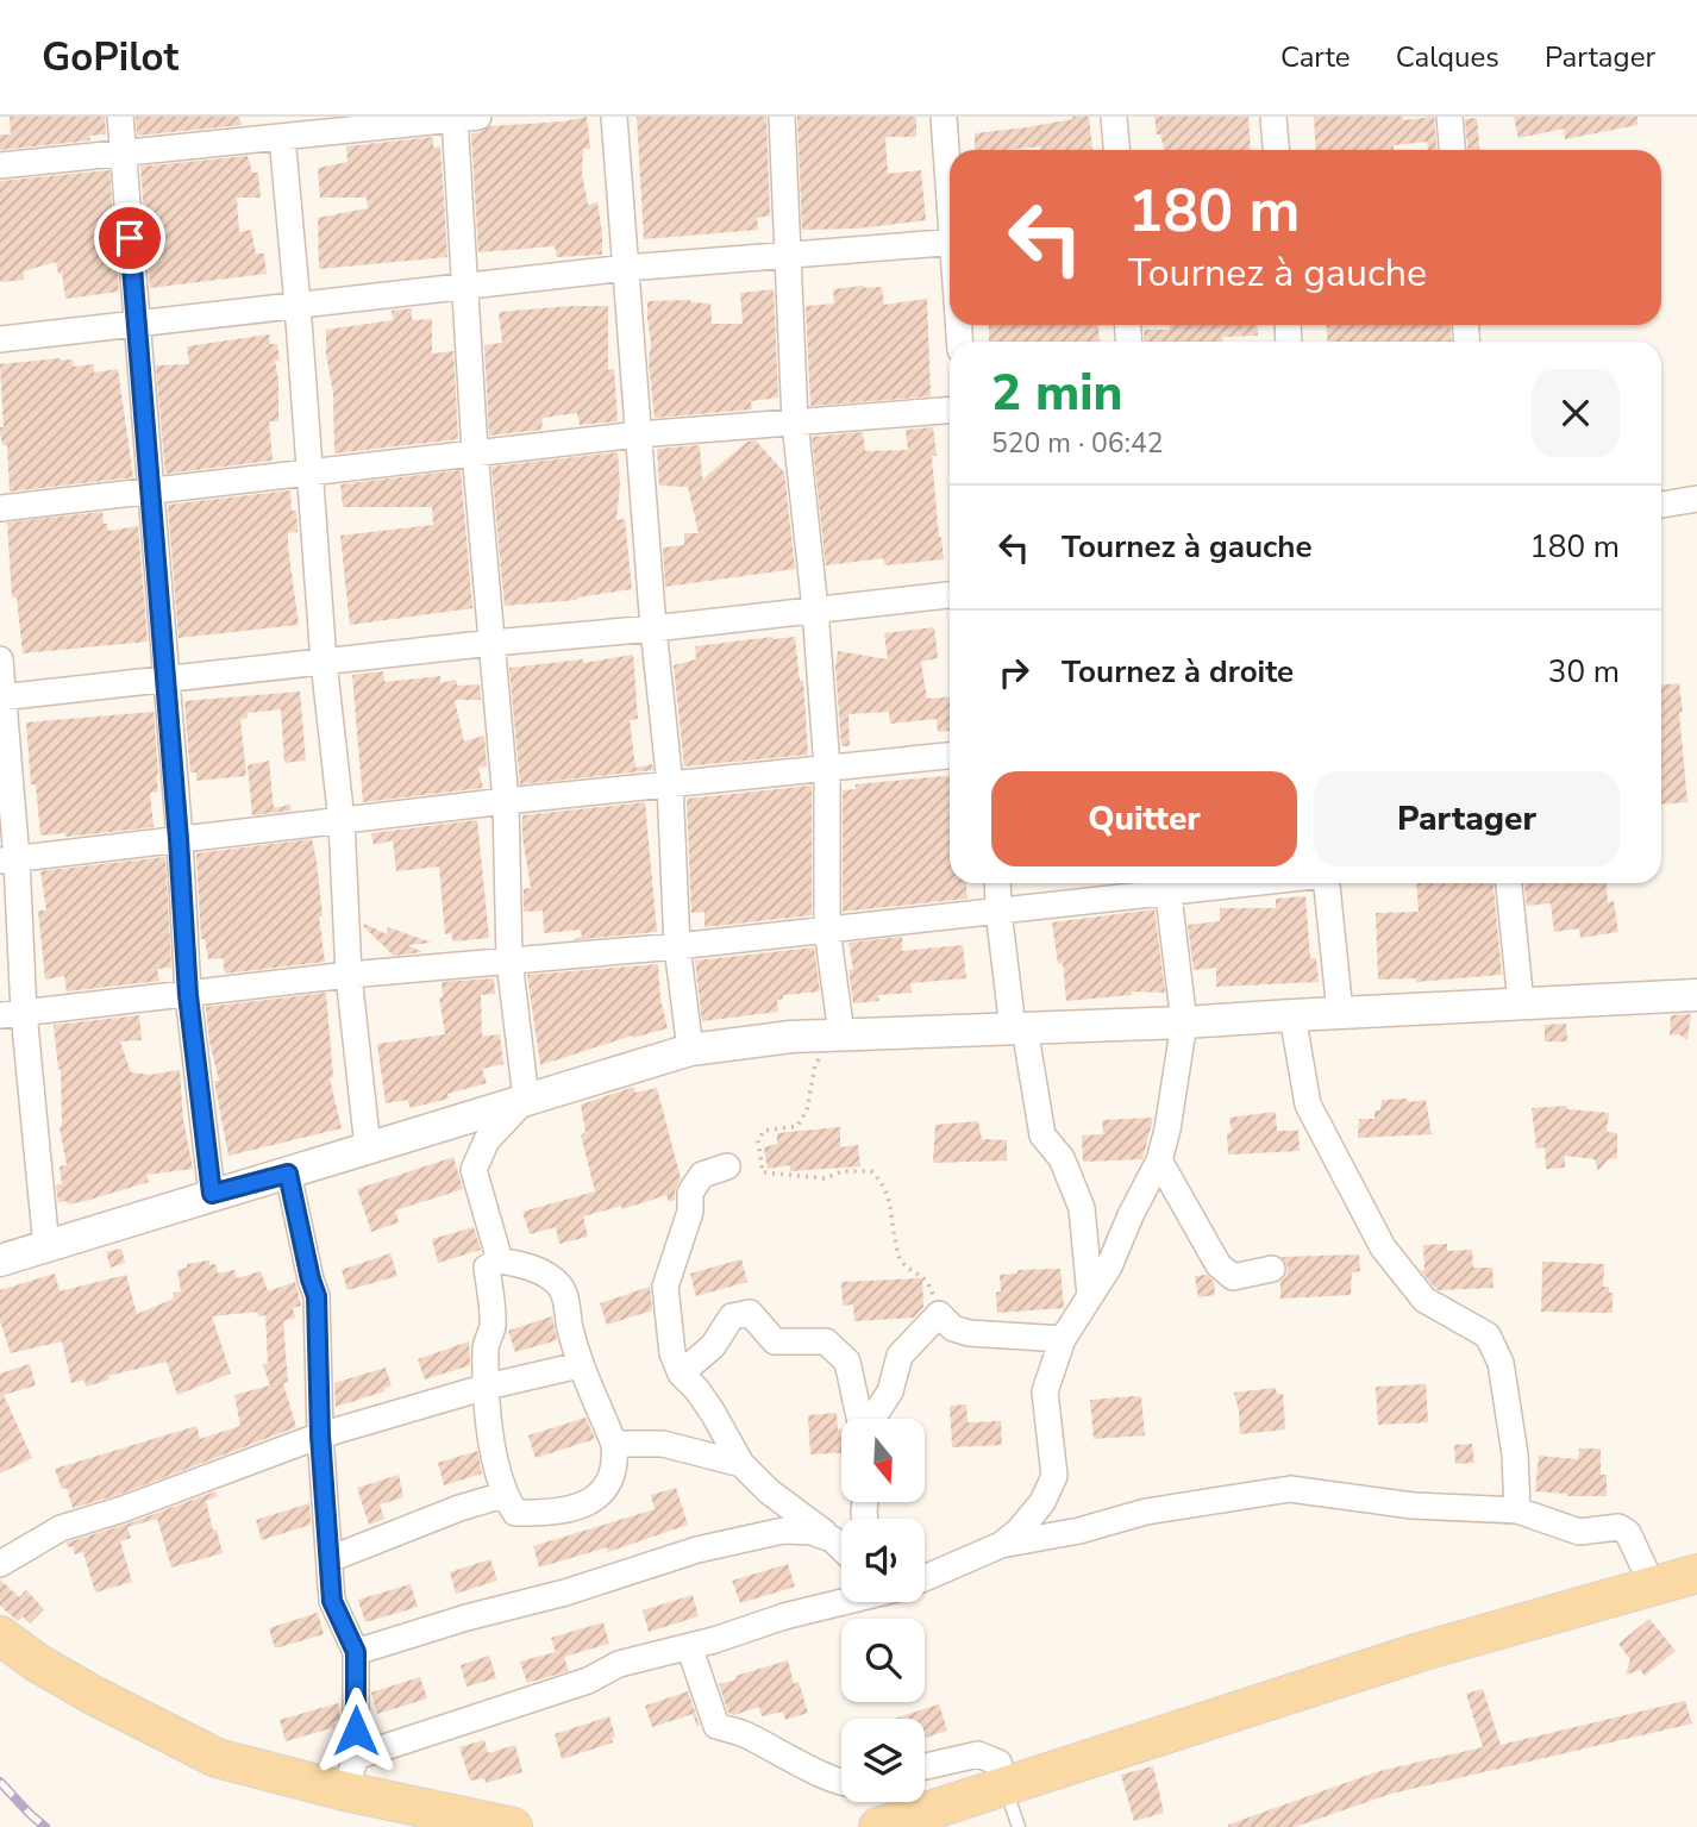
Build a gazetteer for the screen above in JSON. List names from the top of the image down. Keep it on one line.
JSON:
{"north":"bottom","page":{"header":"GoPilot","nav":["Carte","Calques","Partager"],"turn":["180 m","Tournez à gauche"],"heading":["2 min","520 m · 06:42"],"list":[{"name":"Tournez à gauche","value":"180 m"},{"name":"Tournez à droite","value":"30 m"}],"buttons":["Quitter","Partager"]}}
